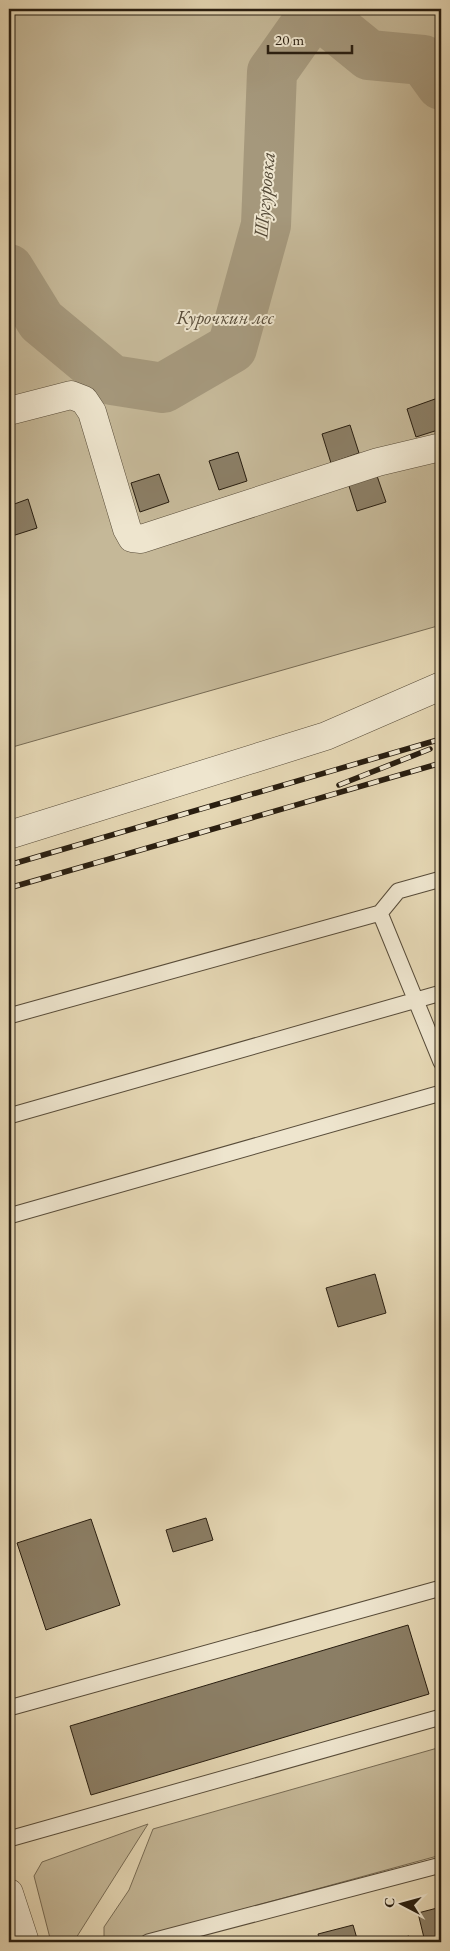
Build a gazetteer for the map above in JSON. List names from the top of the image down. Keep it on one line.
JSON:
{"water":["Шугуровка"],"parks":["Курочкин лес"],"scale_bar":"20 m","north":"left"}
